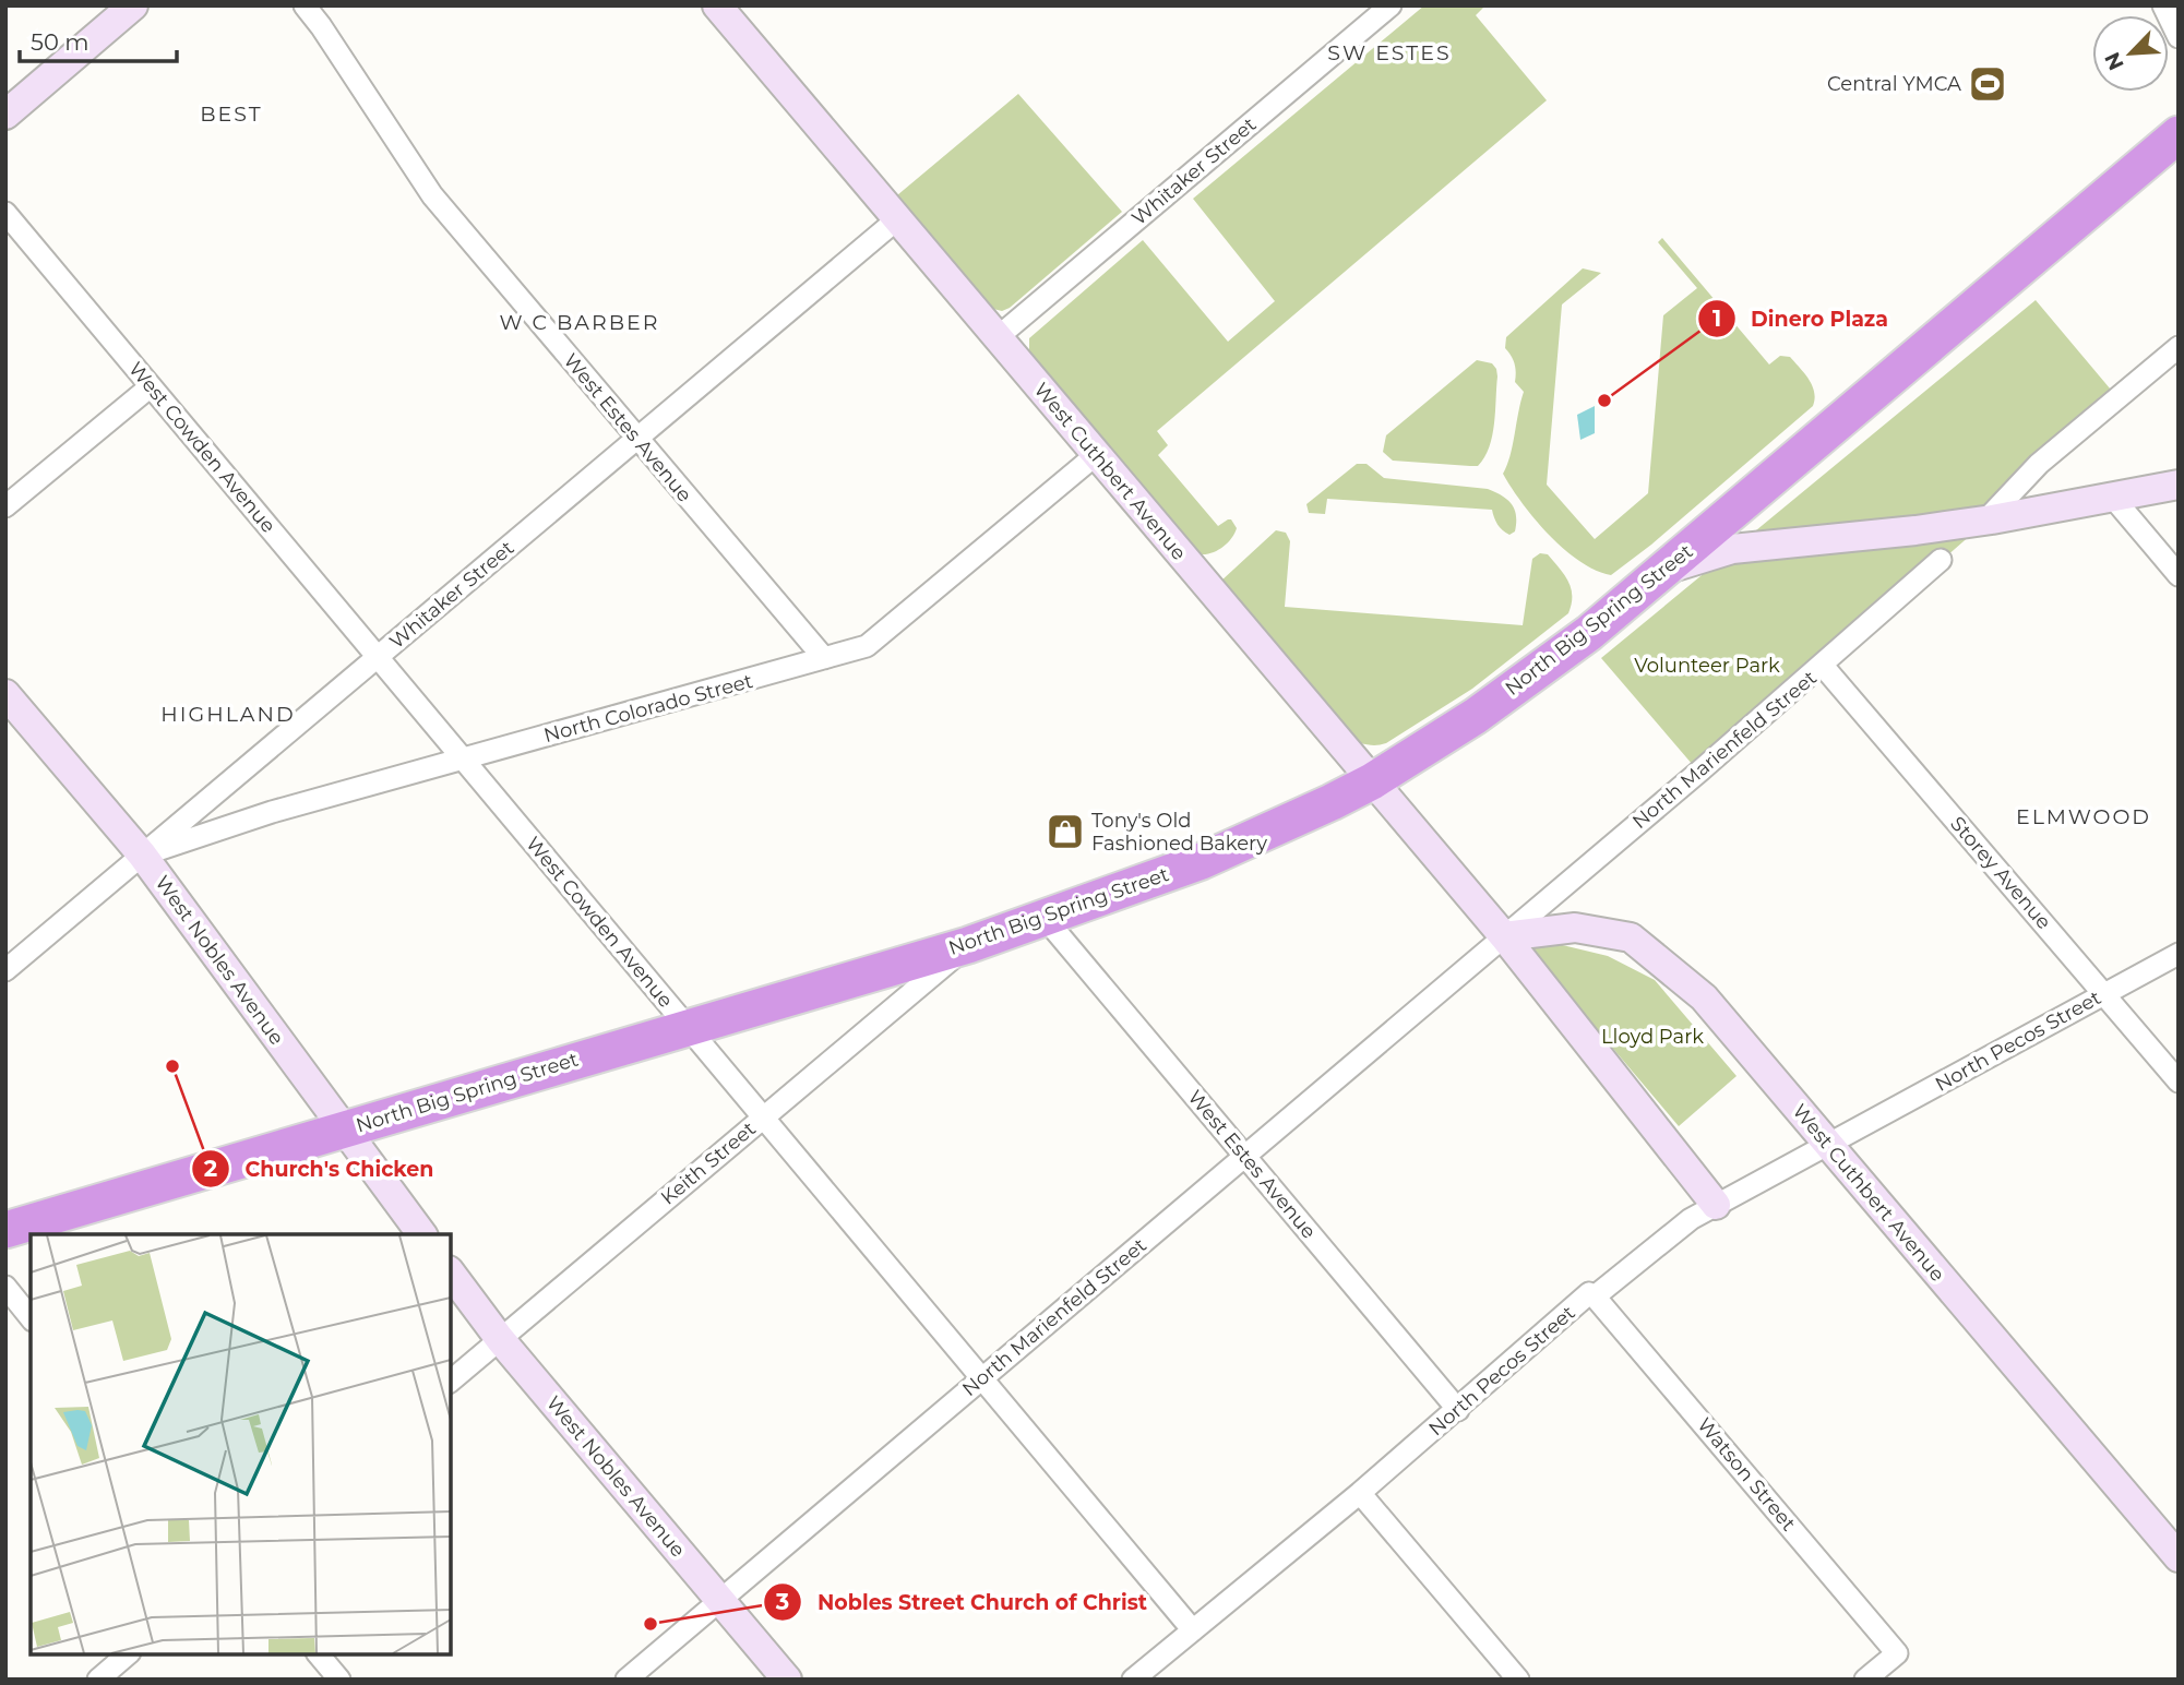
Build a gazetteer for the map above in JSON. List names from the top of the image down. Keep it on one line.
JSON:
{"streets":{"highway":["North Big Spring Street"],"street":["Whitaker Street","West Estes Avenue","West Cowden Avenue","West Cuthbert Avenue","North Colorado Street","North Marienfeld Street","Storey Avenue","West Nobles Avenue","North Pecos Street","Keith Street","Watson Street"]},"crossings":[["Whitaker Street","West Estes Avenue"],["Whitaker Street","West Cowden Avenue"],["Whitaker Street","West Cuthbert Avenue"],["Whitaker Street","North Colorado Street"],["Whitaker Street","West Nobles Avenue"],["West Estes Avenue","North Big Spring Street"],["West Estes Avenue","North Colorado Street"],["West Estes Avenue","North Marienfeld Street"],["West Estes Avenue","North Pecos Street"],["West Cowden Avenue","North Big Spring Street"],["West Cowden Avenue","North Colorado Street"],["West Cowden Avenue","North Marienfeld Street"],["West Cowden Avenue","North Pecos Street"],["West Cowden Avenue","Keith Street"],["West Cuthbert Avenue","North Big Spring Street"],["West Cuthbert Avenue","North Colorado Street"],["West Cuthbert Avenue","North Marienfeld Street"],["West Cuthbert Avenue","North Pecos Street"],["North Big Spring Street","West Nobles Avenue"],["North Big Spring Street","Keith Street"],["North Colorado Street","West Nobles Avenue"],["North Marienfeld Street","Storey Avenue"],["North Marienfeld Street","West Nobles Avenue"],["Storey Avenue","North Pecos Street"],["West Nobles Avenue","Keith Street"],["North Pecos Street","Watson Street"]],"districts":["SW ESTES","BEST","W C BARBER","HIGHLAND","ELMWOOD"],"parks":["Volunteer Park","Lloyd Park"],"places":{"sports":["Central YMCA"],"other":["Dinero Plaza","Church's Chicken","Nobles Street Church of Christ"],"shop":["Tony's Old Fashioned Bakery"]},"scale_bar":"50 m","north":"bottom left"}
